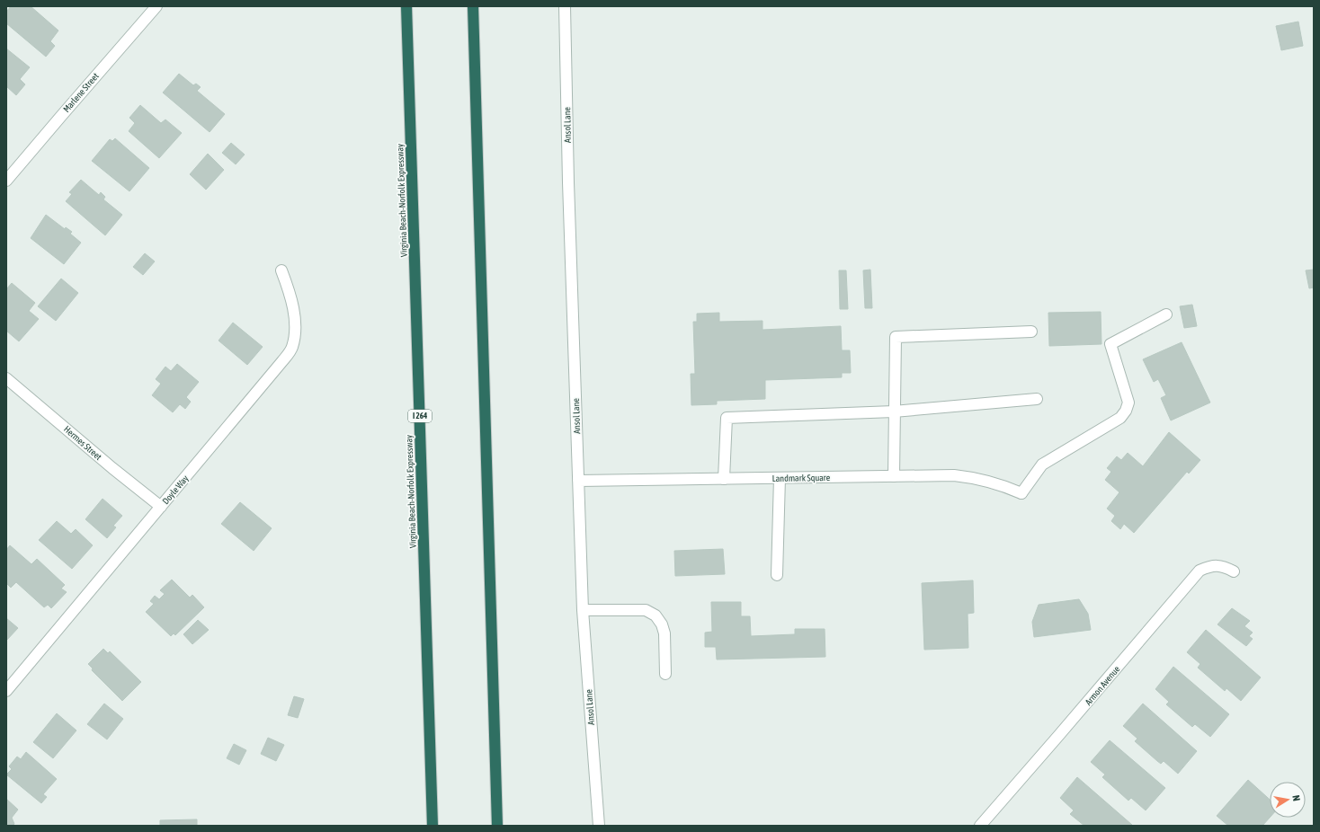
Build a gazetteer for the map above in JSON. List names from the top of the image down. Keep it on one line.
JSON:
{"streets":{"highway":["Virginia Beach-Norfolk Expressway","I 264"],"street":["Marlene Street","Ansol Lane","Hermes Street","Landmark Square","Doyle Way","Armon Avenue"]},"crossings":[["Ansol Lane","Landmark Square"],["Hermes Street","Doyle Way"]],"north":"right"}
